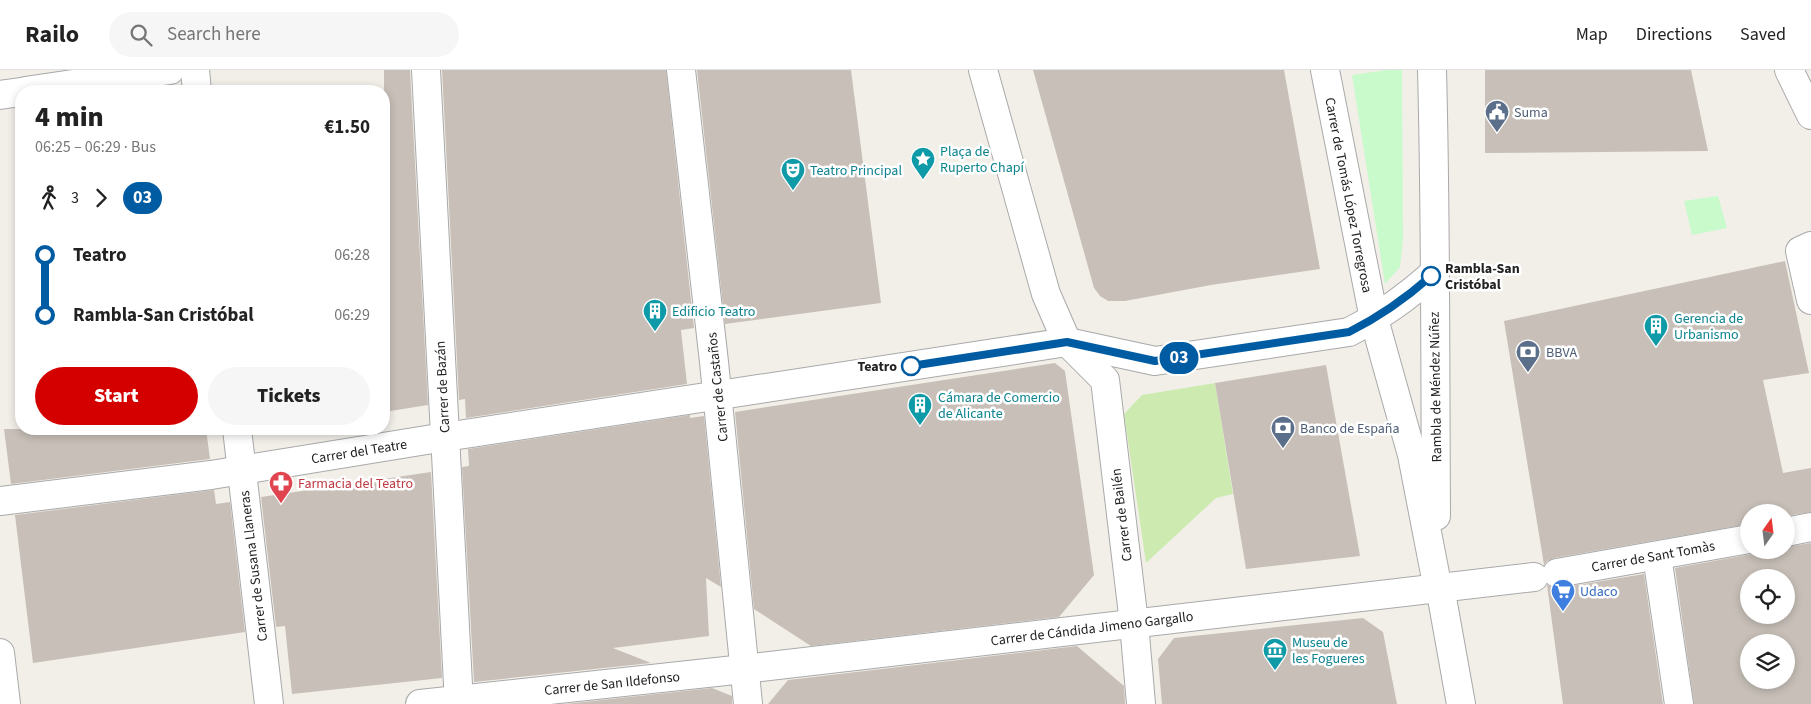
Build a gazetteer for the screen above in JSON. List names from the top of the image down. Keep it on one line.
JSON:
{"streets":{"street":["Carrer de Tomás López Torregrosa","Carrer de Bazán","Carrer de Castaños","Rambla de Méndez Núñez","Carrer del Teatre","Carrer de Bailén","Carrer de Sant Tomàs","Carrer de Susana Llaneras","Carrer de Cándida Jimeno Gargallo","Carrer de San Ildefonso"]},"crossings":[["Carrer de Tomás López Torregrosa","Rambla de Méndez Núñez"],["Carrer de Bazán","Carrer del Teatre"],["Carrer de Bazán","Carrer de San Ildefonso"],["Carrer de Castaños","Carrer del Teatre"],["Carrer de Castaños","Carrer de Cándida Jimeno Gargallo"],["Carrer de Castaños","Carrer de San Ildefonso"],["Rambla de Méndez Núñez","Carrer de Sant Tomàs"],["Rambla de Méndez Núñez","Carrer de Cándida Jimeno Gargallo"],["Carrer del Teatre","Carrer de Susana Llaneras"],["Carrer de Bailén","Carrer de Cándida Jimeno Gargallo"],["Carrer de Sant Tomàs","Carrer de Cándida Jimeno Gargallo"],["Carrer de Cándida Jimeno Gargallo","Carrer de San Ildefonso"]],"places":{"public building":["Suma"],"place":["Plaça de Ruperto Chapí"],"theatre":["Teatro Principal"],"other":["Rambla-San Cristóbal","Teatro"],"building":["Edificio Teatro","Gerencia de Urbanismo","Cámara de Comercio de Alicante"],"bank":["BBVA","Banco de España"],"pharmacy":["Farmacia del Teatro"],"supermarket":["Udaco"],"museum":["Museu de les Fogueres"]},"lines":["bus line 03"],"north":"top","page":{"header":"Railo","search":"Search here","nav":["Map","Directions","Saved"],"on_map":"03","heading":["4 min","06:25 – 06:29 · Bus","€1.50"],"legs":["3","03"],"list":[{"name":"Teatro","value":"06:28"},{"name":"Rambla-San Cristóbal","value":"06:29"}],"buttons":["Start","Tickets"]}}
